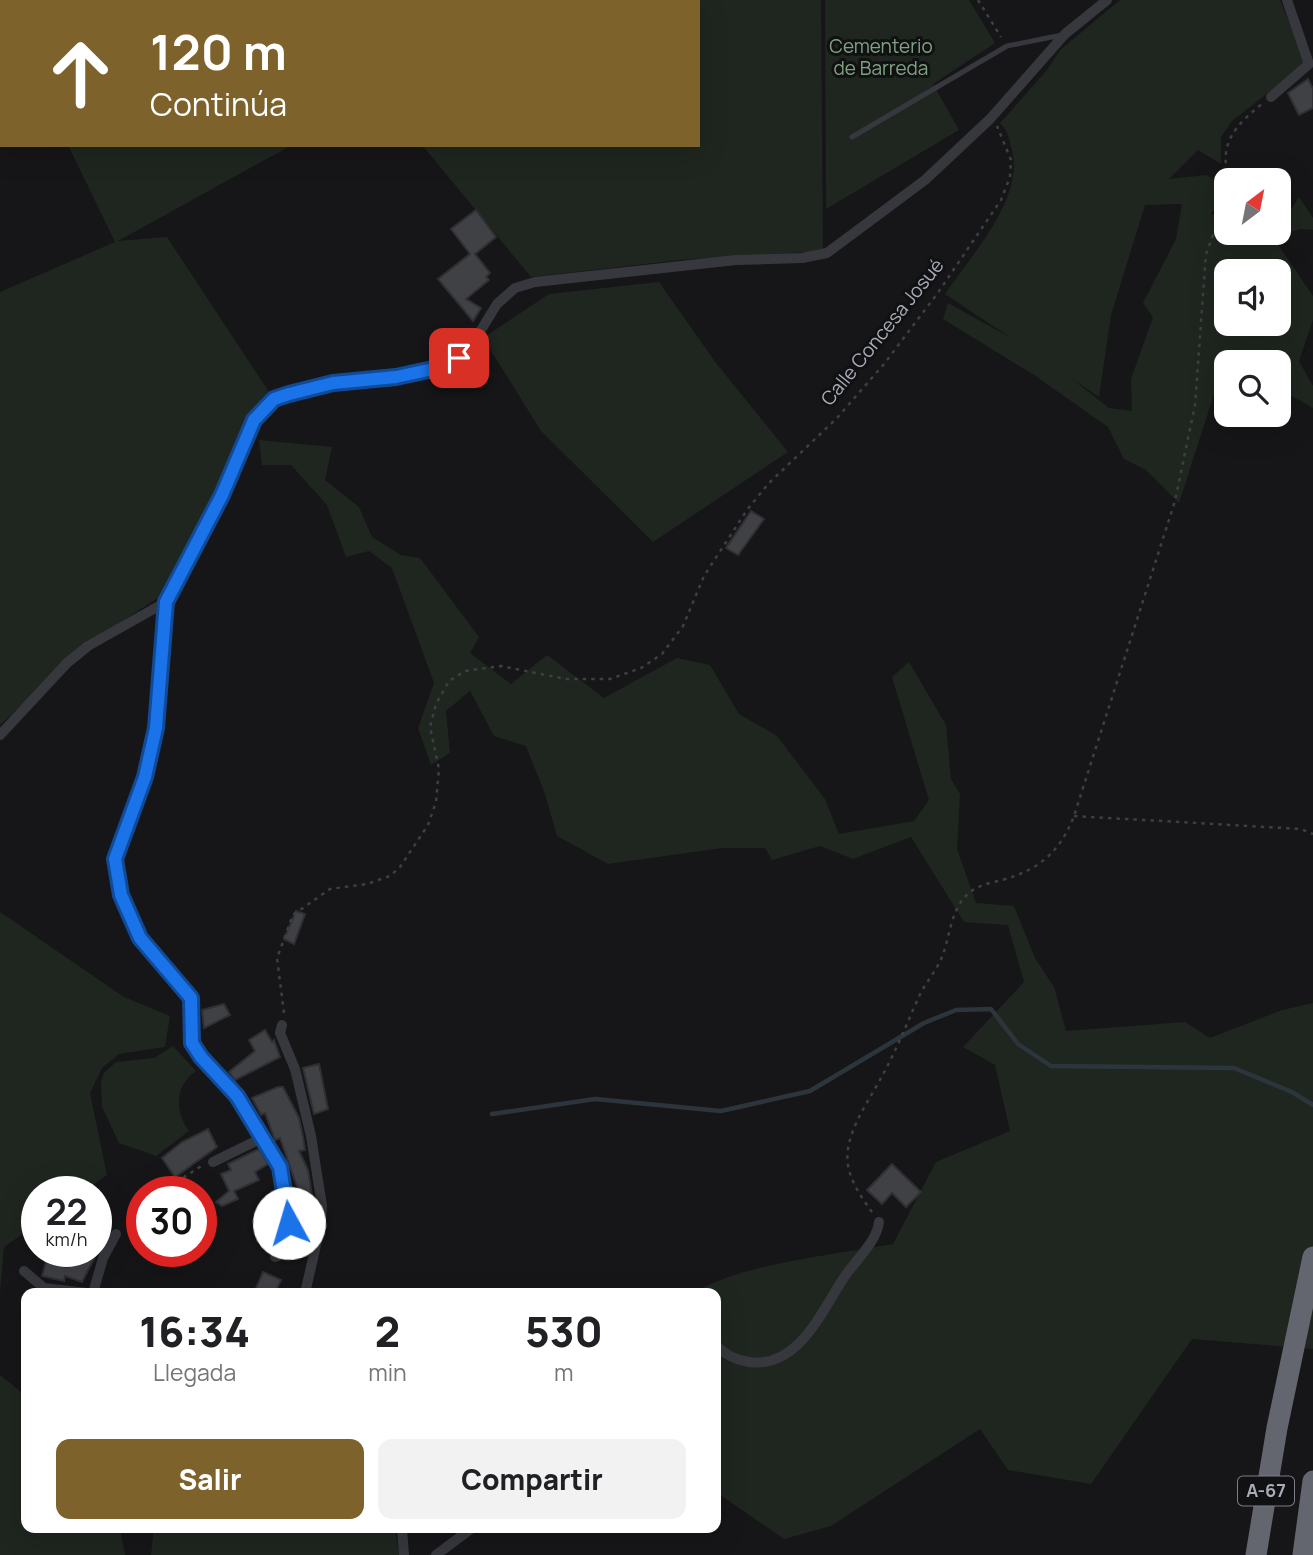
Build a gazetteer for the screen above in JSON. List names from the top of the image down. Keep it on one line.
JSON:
{"streets":{"highway":["A-67"],"path":["Calle Concesa Josué"]},"parks":["Cementerio de Barreda"],"north":"top right","page":{"turn":["120 m","Continúa"],"speed":"22 km/h","limit":"30","eta":["16:34","Llegada","2","min","530","m"],"buttons":["Salir","Compartir"]}}
